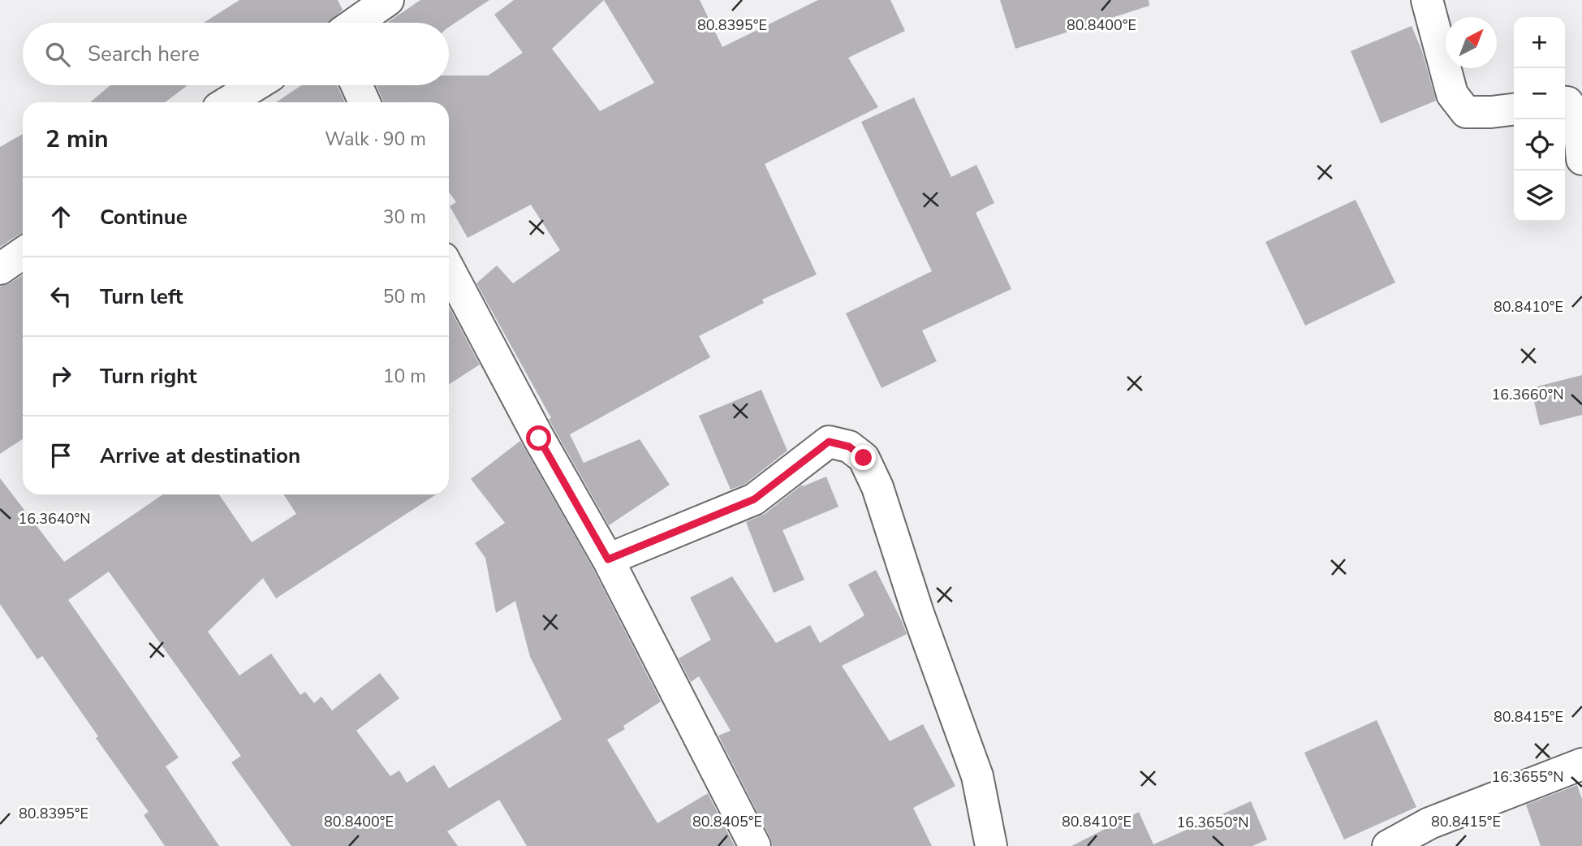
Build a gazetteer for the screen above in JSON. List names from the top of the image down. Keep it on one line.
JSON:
{"north":"top right","page":{"map_buttons":["+","−"],"search":"Search here","heading":["2 min","Walk · 90 m"],"list":[["Continue","30 m"],["Turn left","50 m"],["Turn right","10 m"],"Arrive at destination"]},"coordinates":["80.8395°E","80.8400°E","80.8410°E","16.3660°N","16.3640°N","80.8415°E","16.3655°N","80.8405°E","16.3650°N"]}
